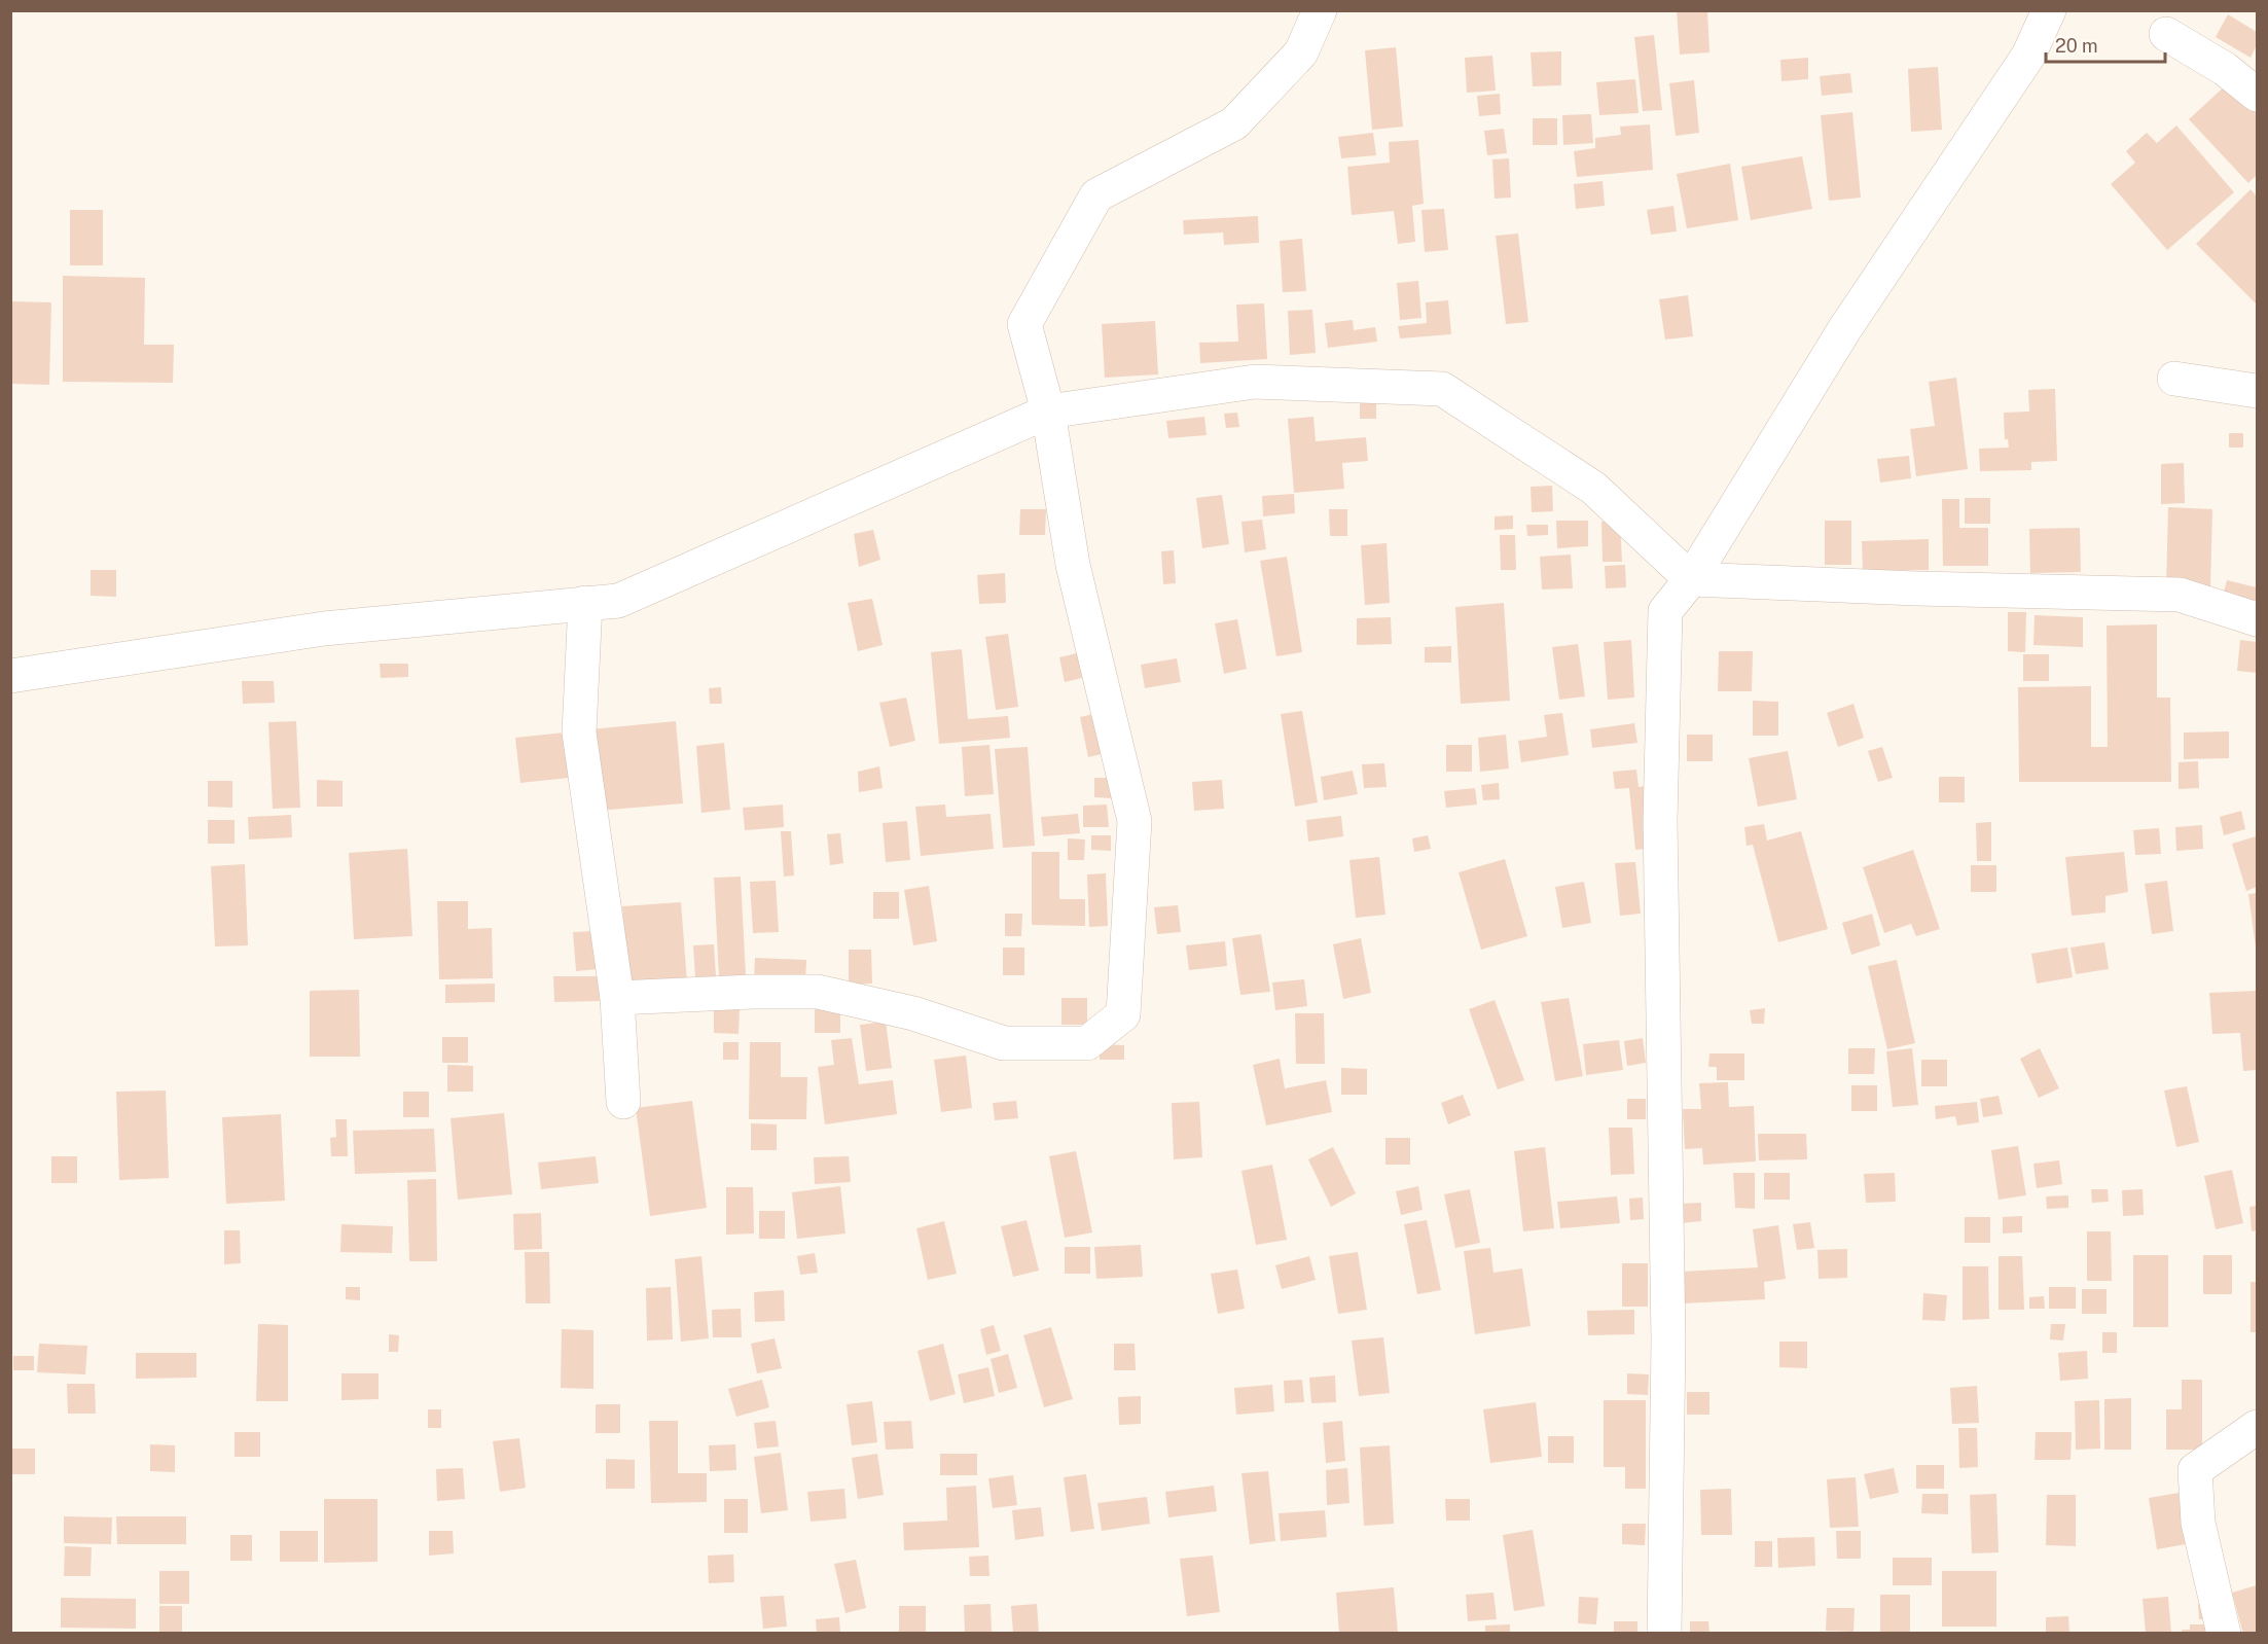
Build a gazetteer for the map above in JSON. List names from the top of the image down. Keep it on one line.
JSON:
{"scale_bar":"20 m"}
